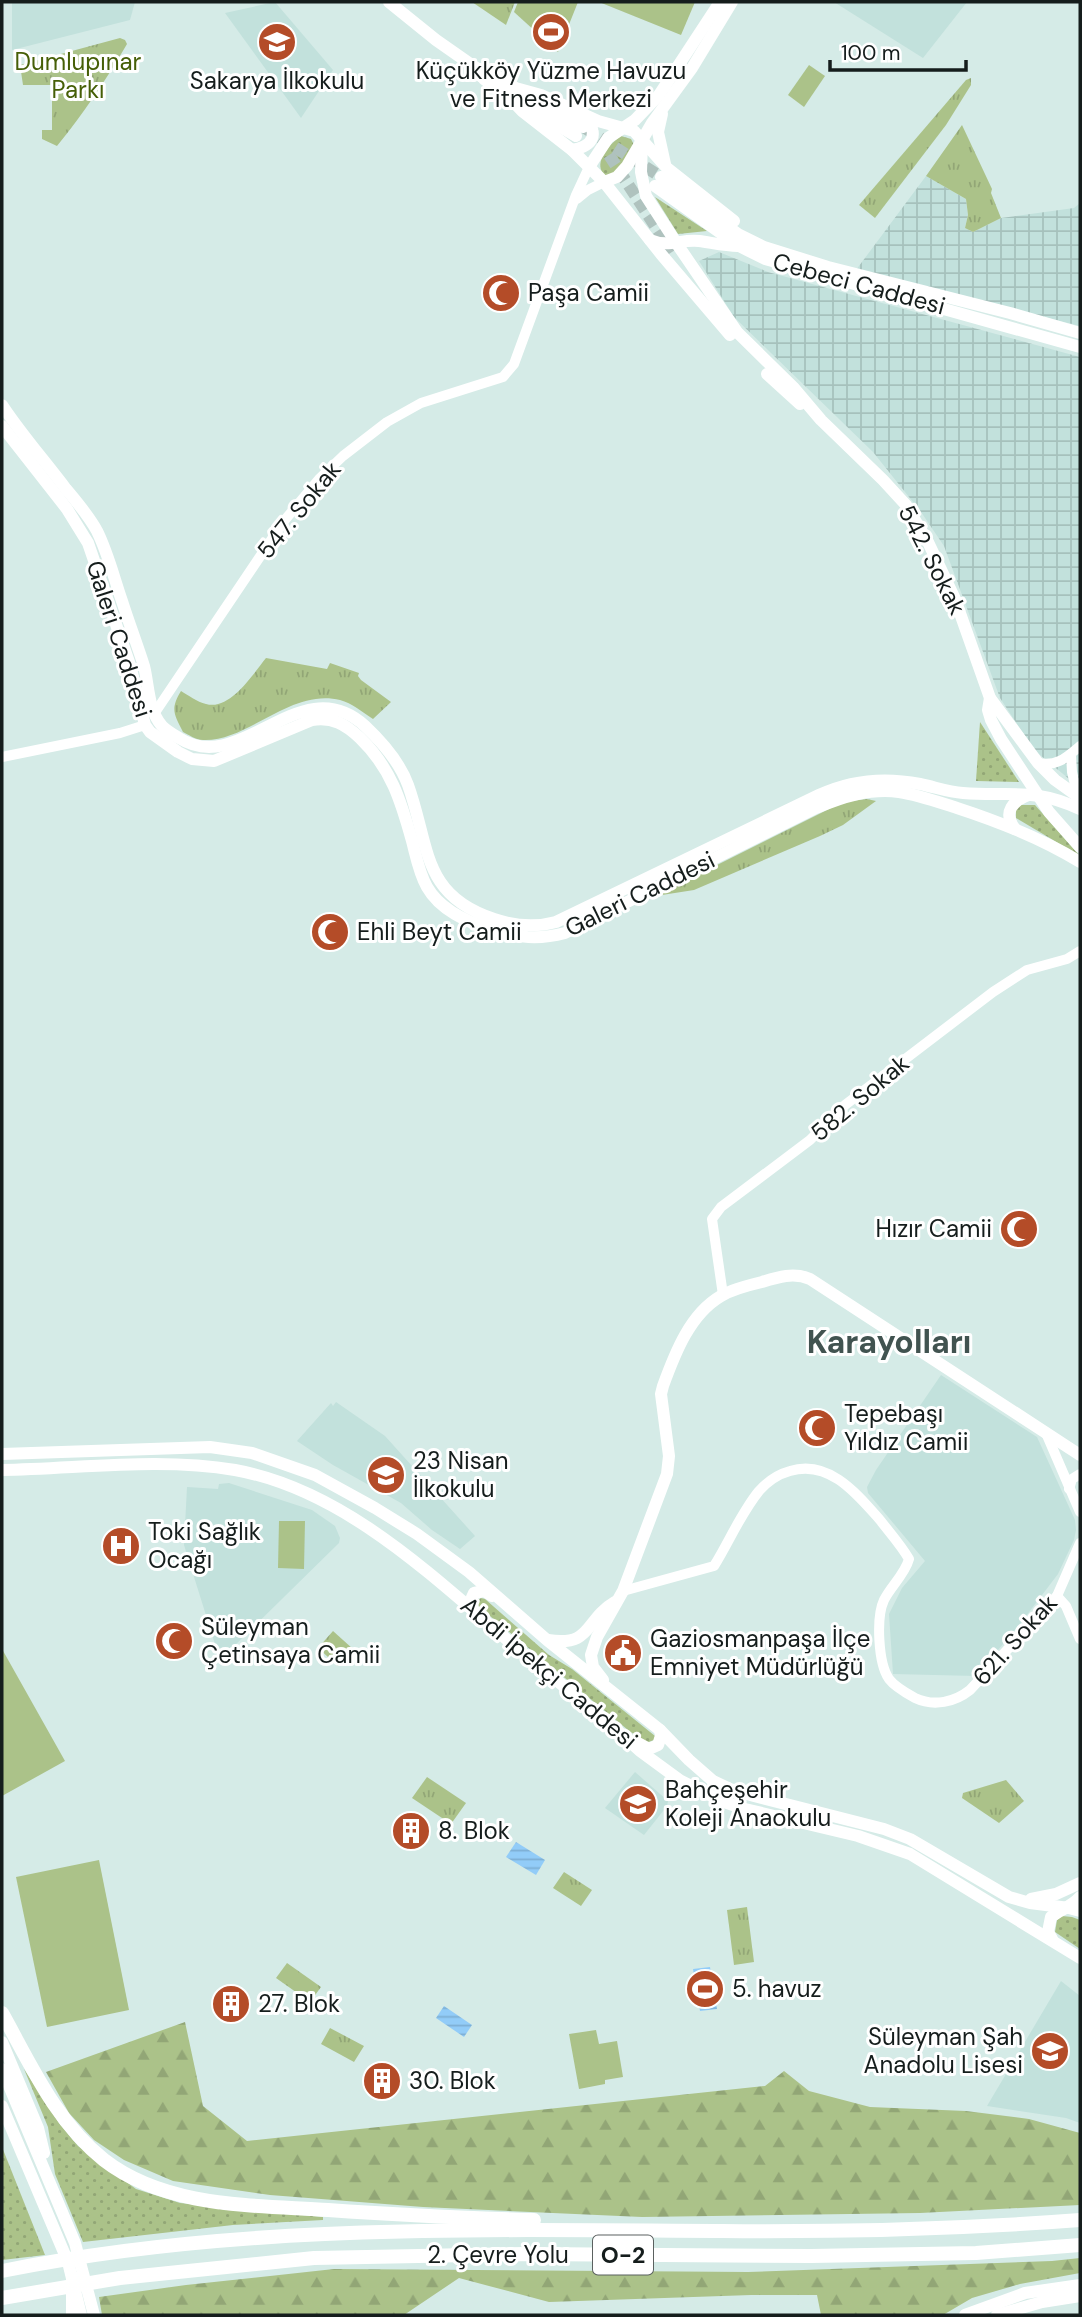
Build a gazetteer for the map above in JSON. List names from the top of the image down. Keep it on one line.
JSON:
{"streets":{"highway":["2. Çevre Yolu","O-2"],"main road":["Cebeci Caddesi","542. Sokak","Galeri Caddesi","Abdi İpekçi Caddesi"],"street":["547. Sokak","582. Sokak","621. Sokak"]},"crossings":[["547. Sokak","Galeri Caddesi"]],"districts":["Karayolları"],"parks":["Dumlupınar Parkı"],"places":{"sports":["Küçükköy Yüzme Havuzu ve Fitness Merkezi","5. havuz"],"school or university":["Sakarya İlkokulu","23 Nisan İlkokulu","Bahçeşehir Koleji Anaokulu","Süleyman Şah Anadolu Lisesi"],"mosque":["Paşa Camii","Ehli Beyt Camii","Hızır Camii","Tepebaşı Yıldız Camii","Süleyman Çetinsaya Camii"],"hospital":["Toki Sağlık Ocağı"],"public building":["Gaziosmanpaşa İlçe Emniyet Müdürlüğü"],"building":["8. Blok","27. Blok","30. Blok"]},"scale_bar":"100 m"}
